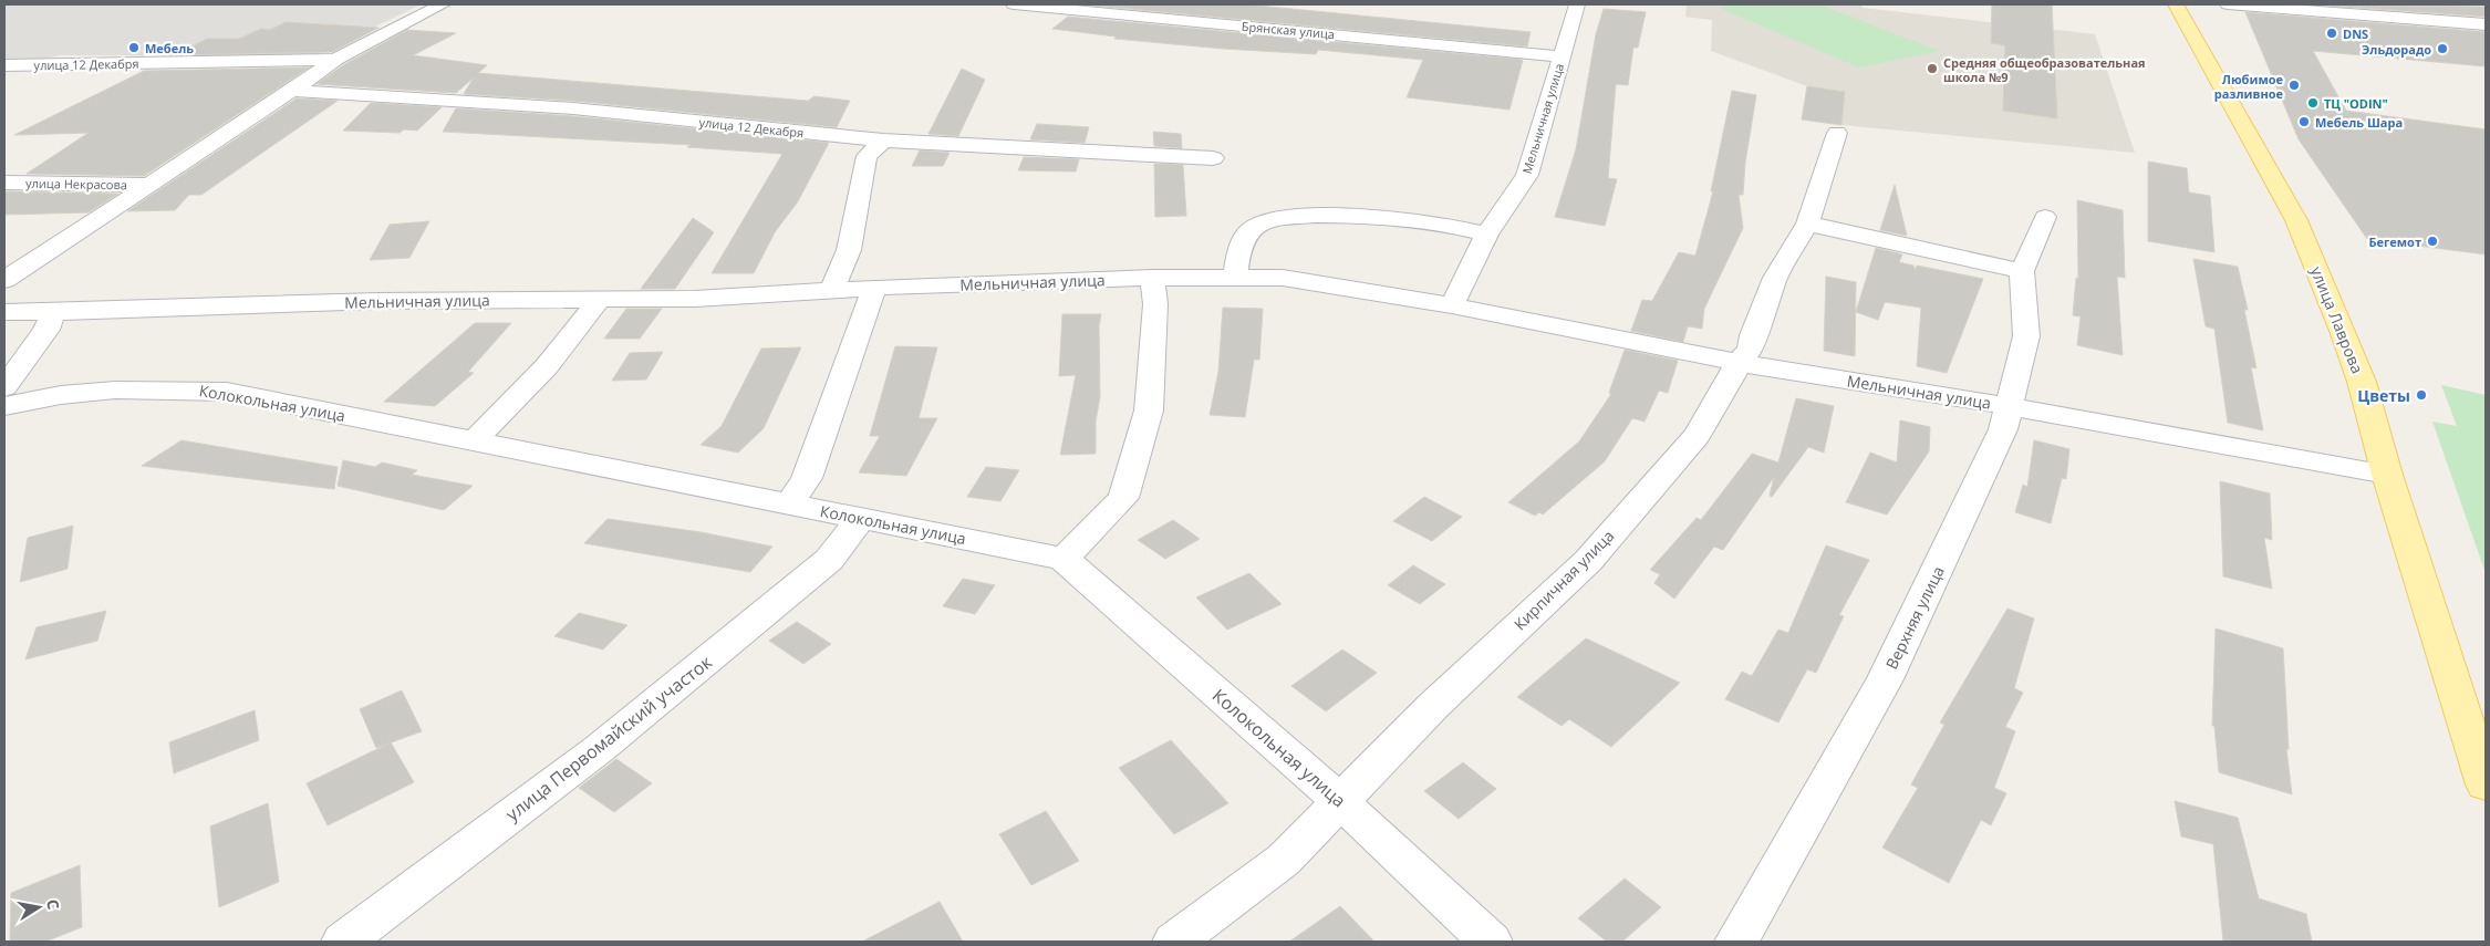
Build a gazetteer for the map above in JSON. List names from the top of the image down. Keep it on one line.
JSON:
{"streets":{"main road":["улица Лаврова"],"street":["Брянская улица","улица 12 Декабря","Мельничная улица","улица Некрасова","Колокольная улица","Кирпичная улица","Верхняя улица","улица Первомайский участок"]},"crossings":[["Брянская улица","Мельничная улица"],["улица 12 Декабря","улица Некрасова"],["Мельничная улица","улица Лаврова"],["Мельничная улица","Кирпичная улица"],["Мельничная улица","Верхняя улица"],["Колокольная улица","Кирпичная улица"],["Колокольная улица","улица Первомайский участок"]],"places":["DNS","Мебель","Эльдорадо","Средняя общеобразовательная школа №9","Любимое разливное","ТЦ \"ODIN\"","Мебель Шара","Бегемот","Цветы"],"north":"right"}
